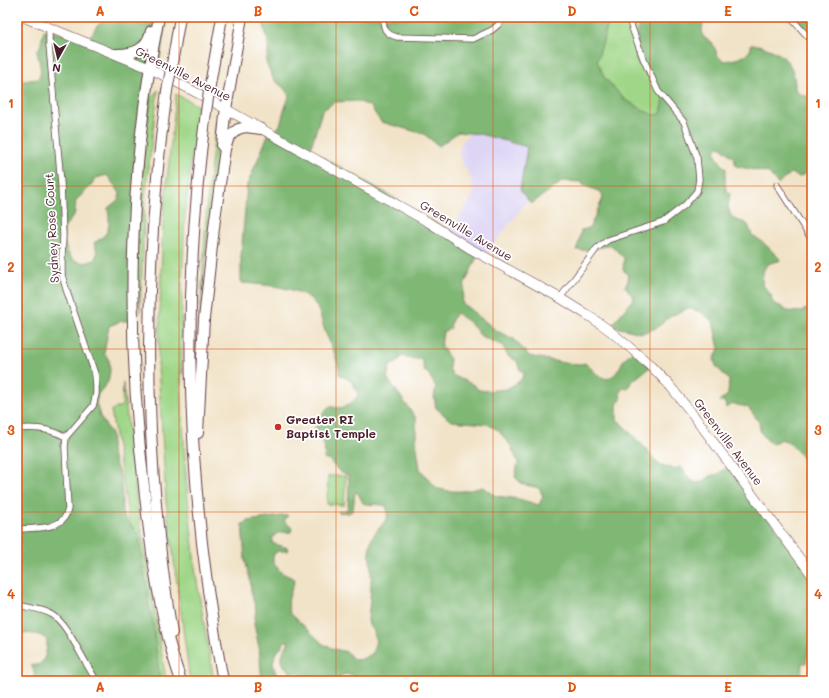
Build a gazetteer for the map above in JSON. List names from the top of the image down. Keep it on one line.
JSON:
{"streets":{"main road":["Greenville Avenue"],"street":["Sydney Rose Court"]},"crossings":[["Greenville Avenue","Sydney Rose Court"]],"places":["Greater RI Baptist Temple"],"north":"bottom","grid":{"columns":["A","B","C","D","E"],"rows":["1","2","3","4"]}}
